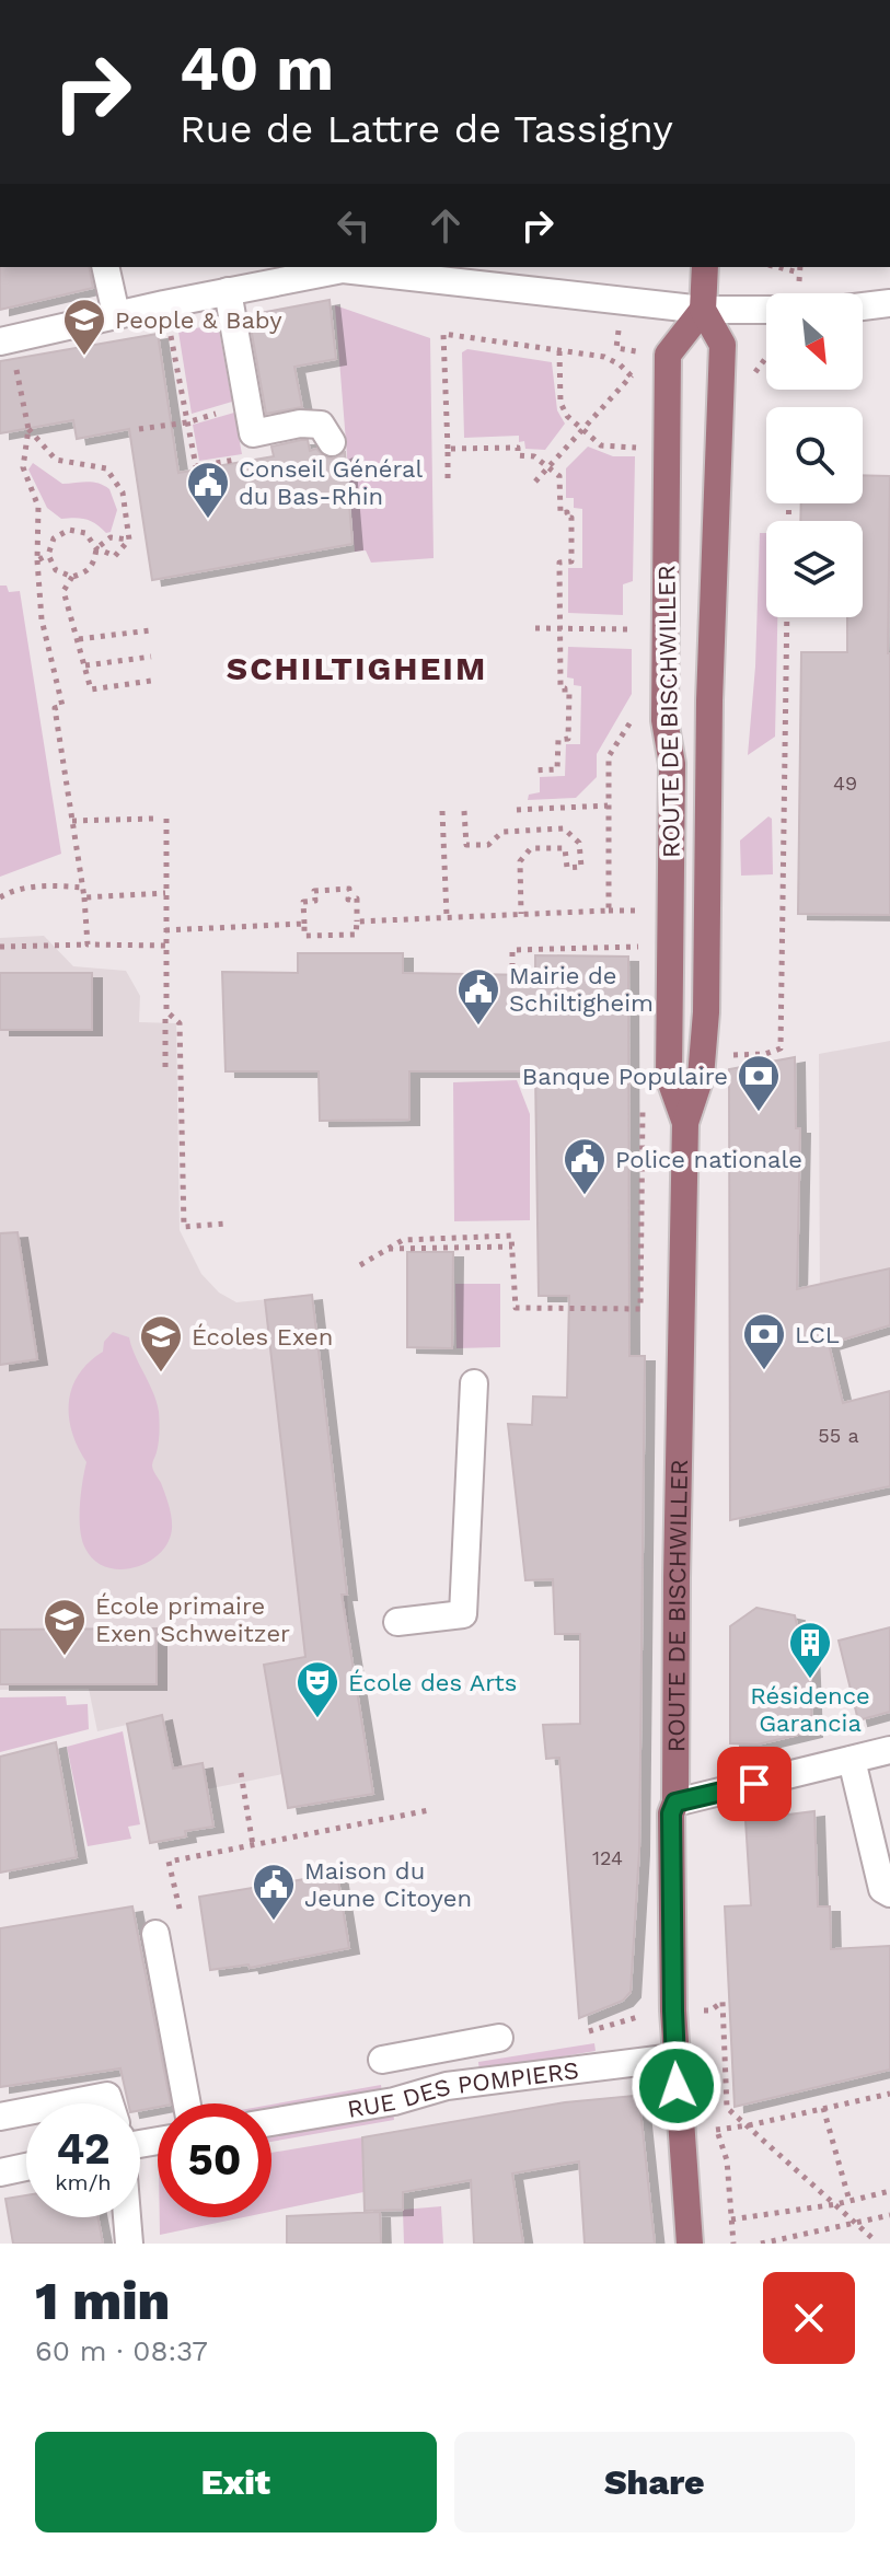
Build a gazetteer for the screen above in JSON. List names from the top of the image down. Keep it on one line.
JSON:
{"streets":{"main road":["ROUTE DE BISCHWILLER"],"street":["RUE DES POMPIERS"]},"crossings":[["ROUTE DE BISCHWILLER","RUE DES POMPIERS"]],"districts":["SCHILTIGHEIM"],"places":{"school or university":["People & Baby","Écoles Exen","École primaire Exen Schweitzer"],"public building":["Conseil Général du Bas-Rhin","Mairie de Schiltigheim","Police nationale","Maison du Jeune Citoyen"],"bank":["Banque Populaire","LCL"],"building":["Résidence Garancia"],"theatre":["École des Arts"]},"house_numbers":["49","55 a","124"],"north":"bottom right","page":{"turn":["40 m","Rue de Lattre de Tassigny"],"speed":"42 km/h","limit":"50","heading":["1 min","60 m · 08:37"],"buttons":["Exit","Share"]}}
